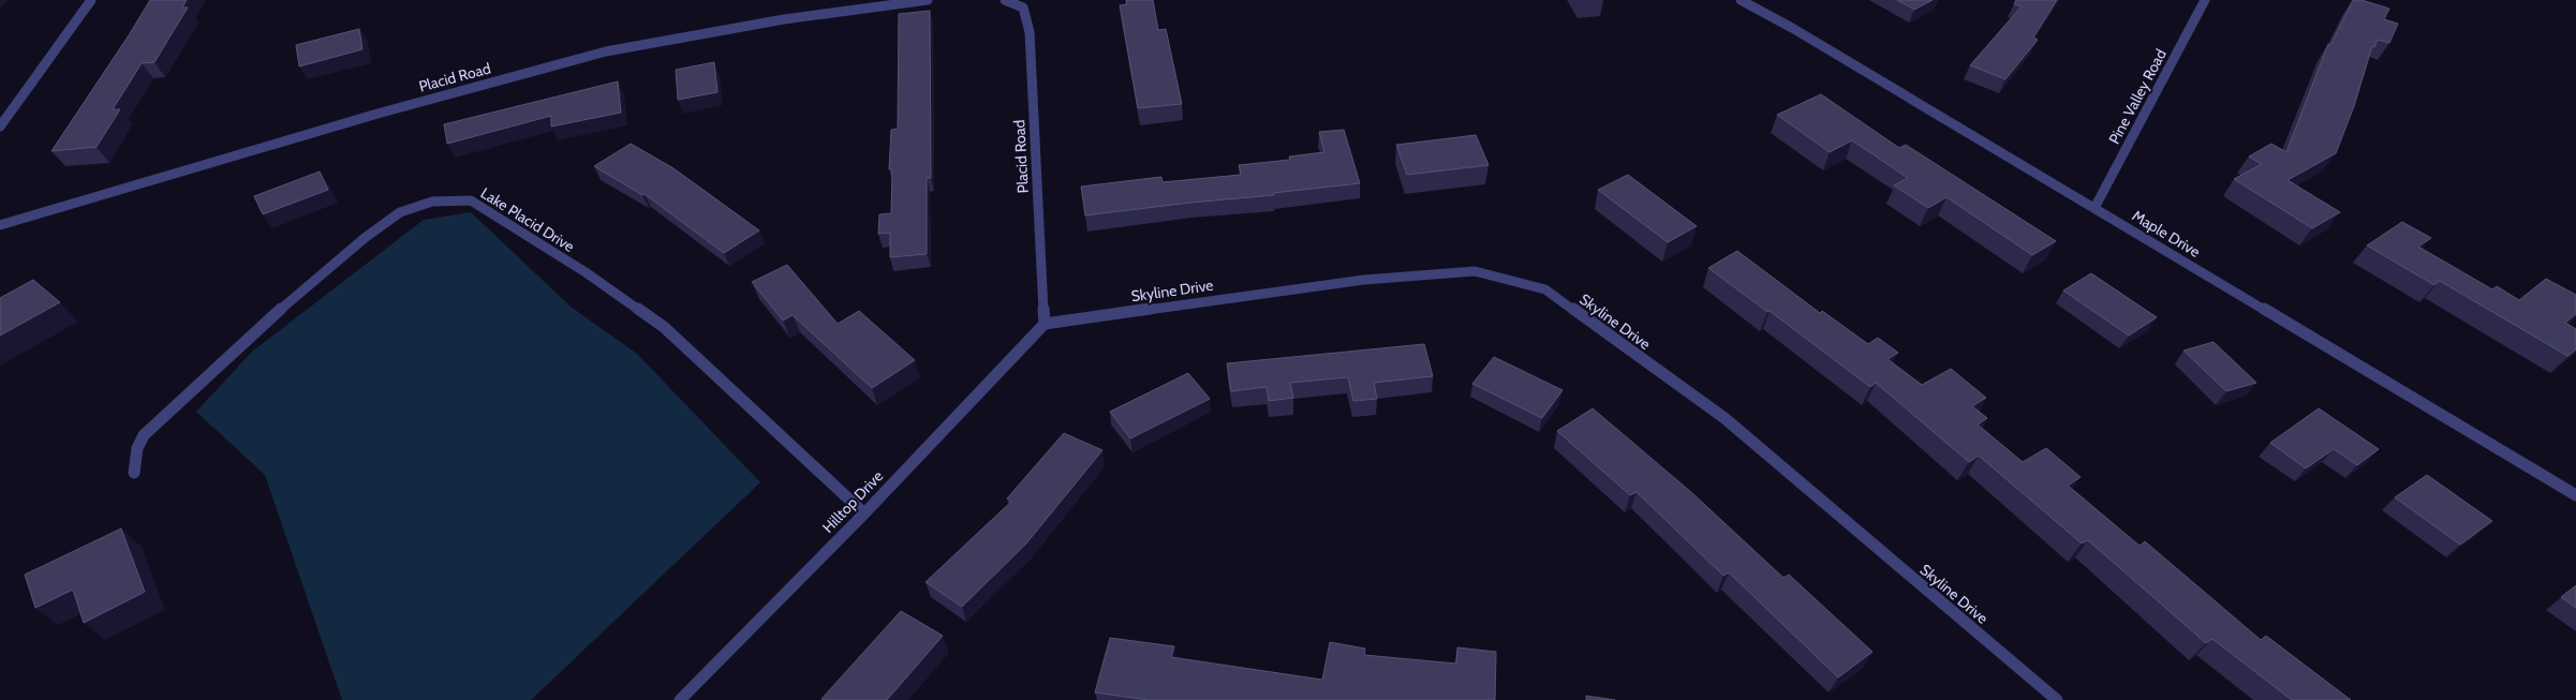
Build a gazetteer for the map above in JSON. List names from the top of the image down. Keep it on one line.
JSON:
{"streets":{"street":["Placid Road","Pine Valley Road","Lake Placid Drive","Maple Drive","Skyline Drive","Hilltop Drive"]},"crossings":[["Placid Road","Skyline Drive"],["Placid Road","Hilltop Drive"],["Pine Valley Road","Maple Drive"],["Lake Placid Drive","Hilltop Drive"],["Skyline Drive","Hilltop Drive"]]}
